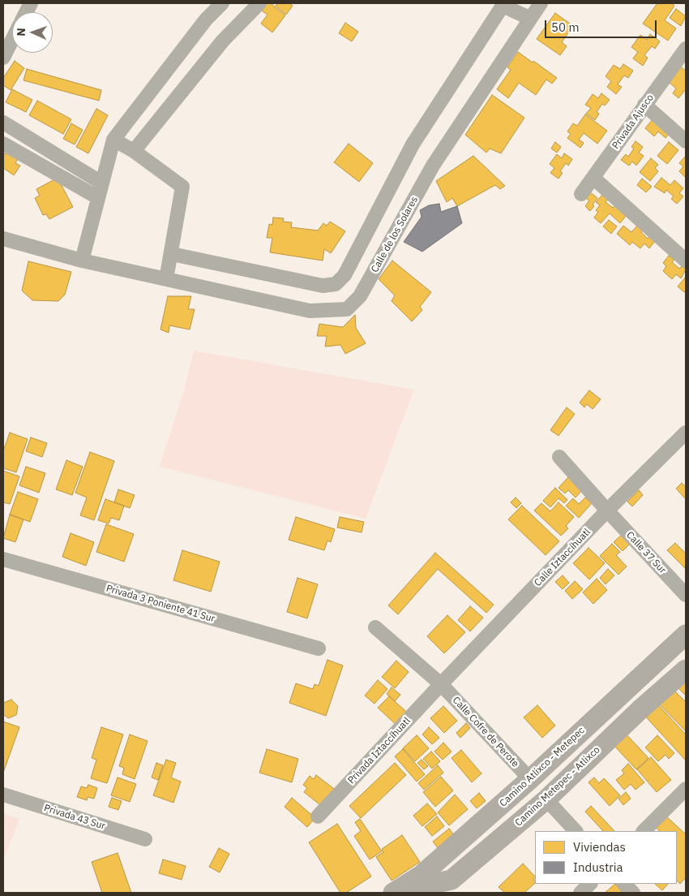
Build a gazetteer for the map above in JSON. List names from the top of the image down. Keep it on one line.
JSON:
{"streets":{"main road":["Camino Atlixco - Metepec","Camino Metepec - Atlixco"],"street":["Privada Ajusco","Calle de los Solares","Calle 37 Sur","Calle Iztaccíhuatl","Privada 3 Poniente 41 Sur","Calle Cofre de Perote","Privada Iztaccíhuatl","Privada 43 Sur"]},"crossings":[["Calle 37 Sur","Calle Iztaccíhuatl"],["Calle Iztaccíhuatl","Calle Cofre de Perote"],["Calle Iztaccíhuatl","Privada Iztaccíhuatl"],["Calle Cofre de Perote","Privada Iztaccíhuatl"],["Calle Cofre de Perote","Camino Atlixco - Metepec"]],"legend":["Viviendas","Industria"],"scale_bar":"50 m","north":"left"}
